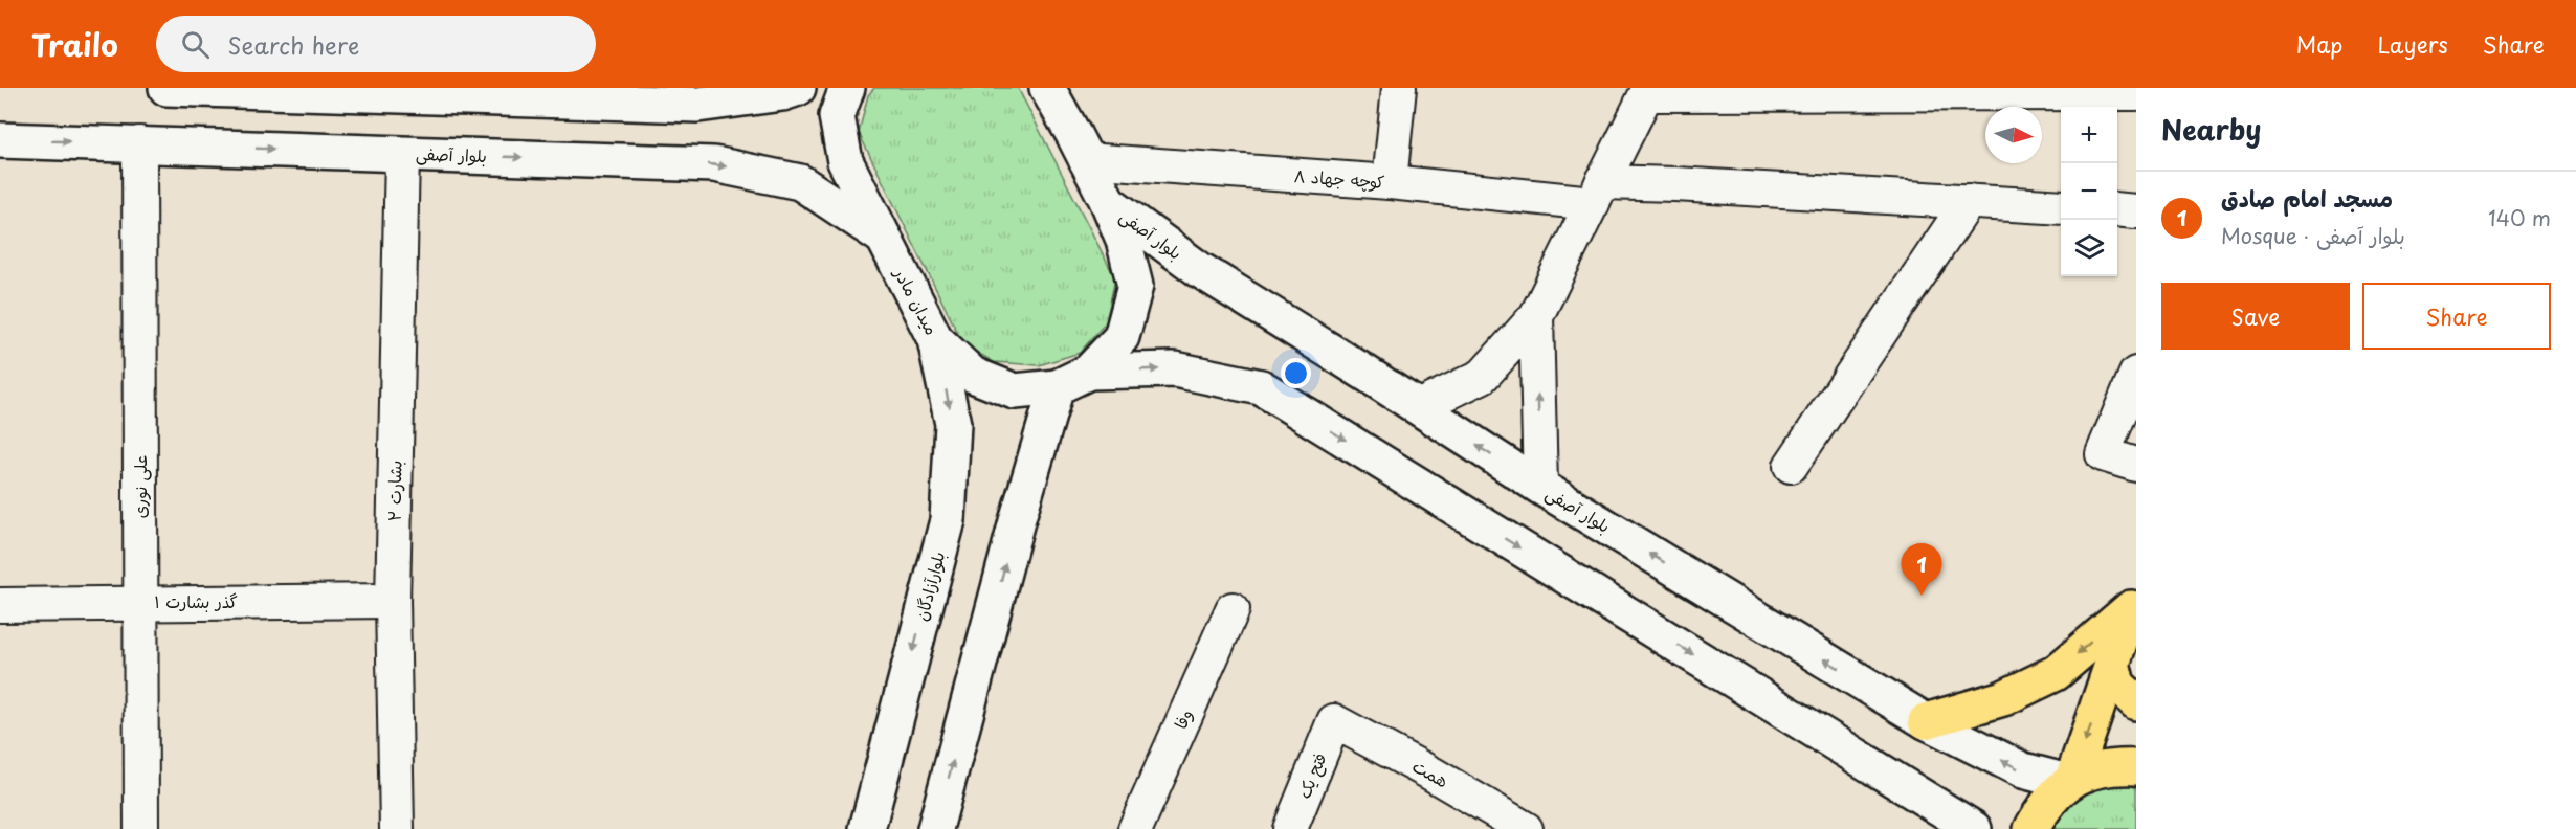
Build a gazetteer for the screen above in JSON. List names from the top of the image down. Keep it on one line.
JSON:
{"streets":{"main road":["بلوار آصفی","میدان مادر","بلوارآزادگان"],"street":["کوچه جهاد ۸","علی نوری","بشارت ۲","گذر بشارت ۱","وفا","همت","فتح یک"]},"crossings":[["بلوار آصفی","میدان مادر"],["بلوار آصفی","علی نوری"],["بلوار آصفی","بشارت ۲"],["کوچه جهاد ۸","میدان مادر"],["میدان مادر","بلوارآزادگان"],["علی نوری","گذر بشارت ۱"],["بشارت ۲","گذر بشارت ۱"],["همت","فتح یک"]],"north":"right","page":{"header":"Trailo","search":"Search here","nav":["Map","Layers","Share"],"heading":"Nearby","map_buttons":["+","−"],"list":[{"mark":"1","name":"مسجد امام صادق","note":"Mosque · بلوار آصفی","value":"140 m"}],"buttons":["Save","Share"],"pins":"1"}}
